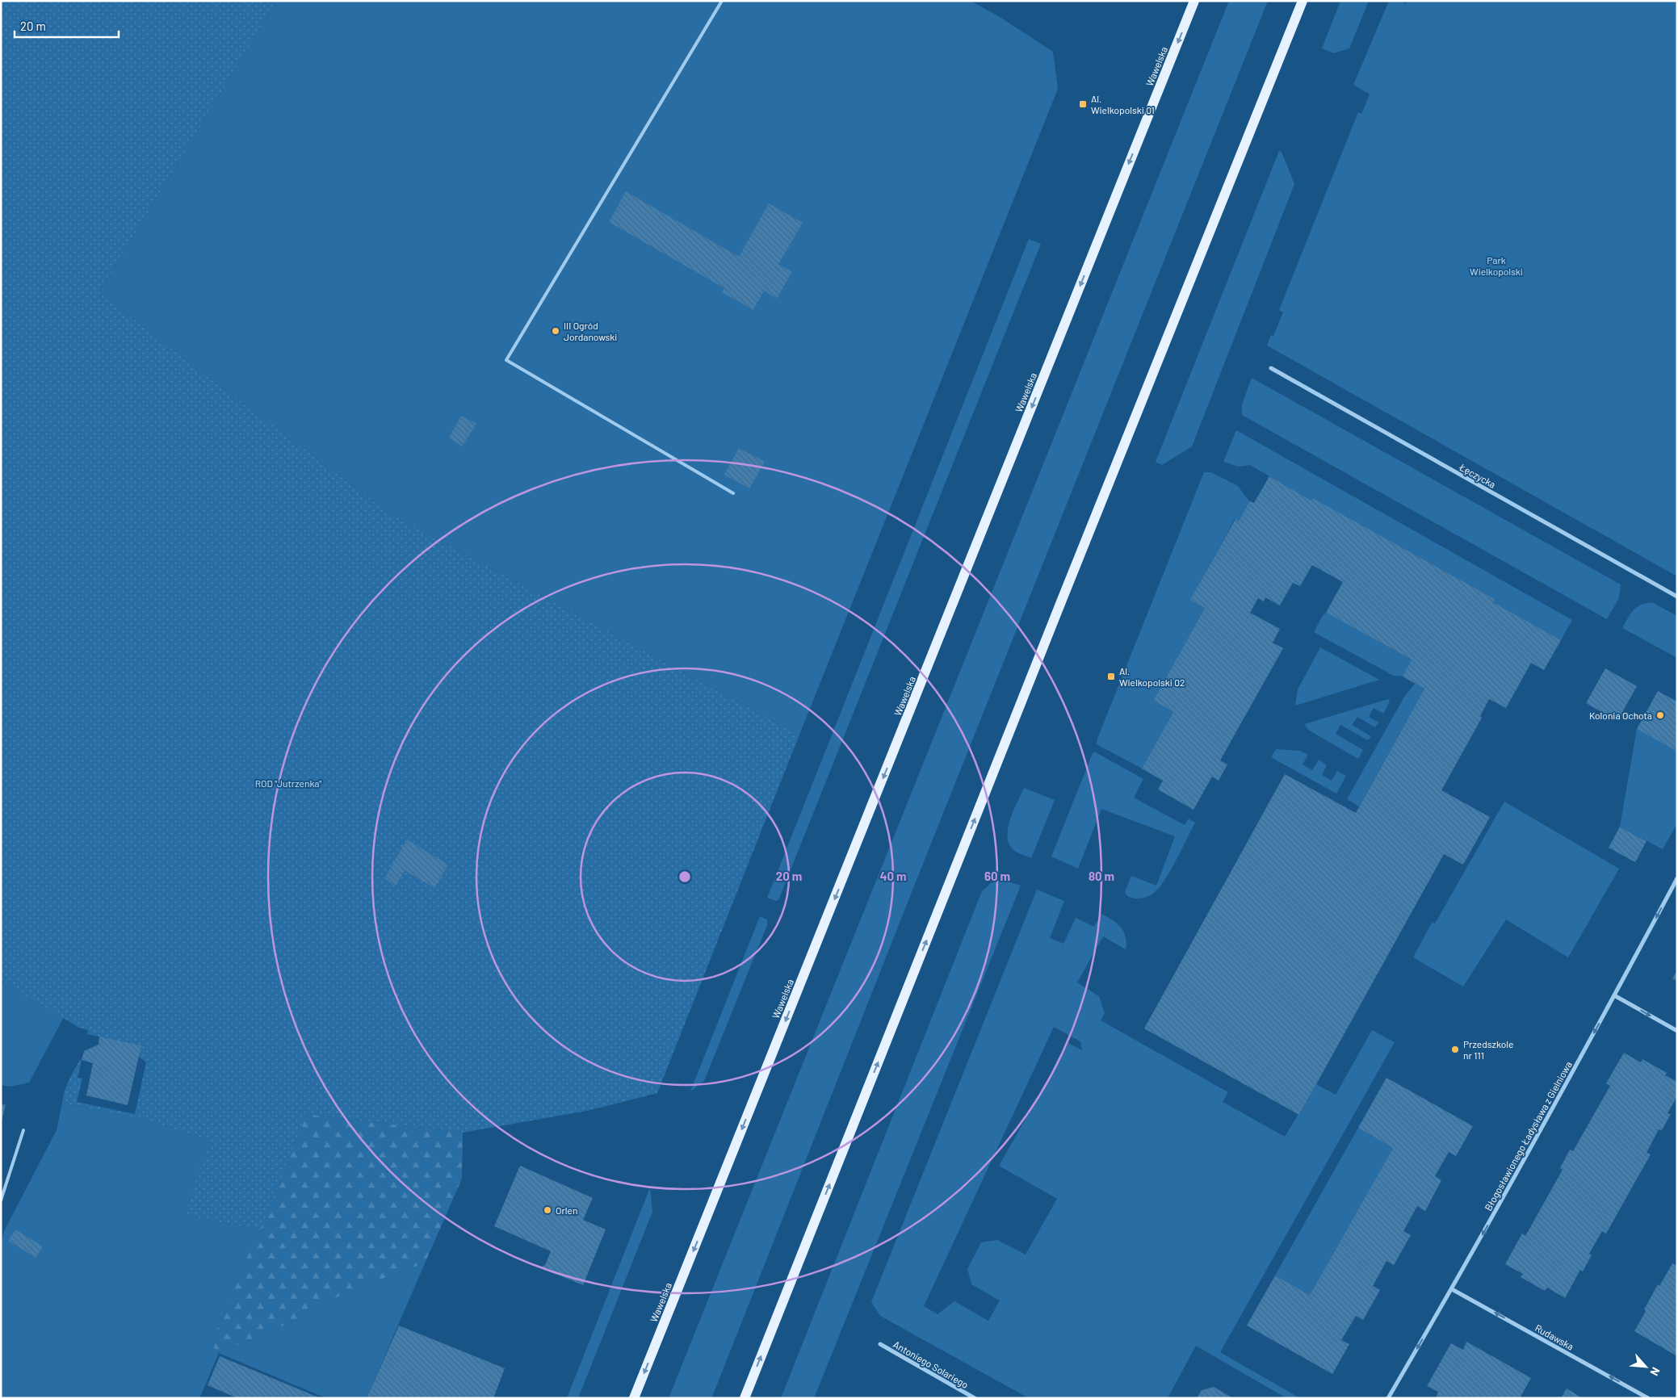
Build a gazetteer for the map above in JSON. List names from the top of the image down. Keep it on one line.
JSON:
{"streets":{"main road":["Wawelska"],"street":["Łęczycka","Błogosławionego Ładysława z Gielniowa","Rudawska","Antoniego Solariego"]},"crossings":[["Błogosławionego Ładysława z Gielniowa","Rudawska"]],"one_way":["Wawelska","Błogosławionego Ładysława z Gielniowa","Rudawska"],"parks":["Park Wielkopolski","ROD \"Jutrzenka\""],"places":{"transit":["Al. Wielkopolski 01","Al. Wielkopolski 02"],"other":["III Ogród Jordanowski","Kolonia Ochota","Przedszkole nr 111","Orlen"]},"scale_bar":"20 m","north":"bottom right","rings":["20 m","40 m","60 m","80 m"]}
